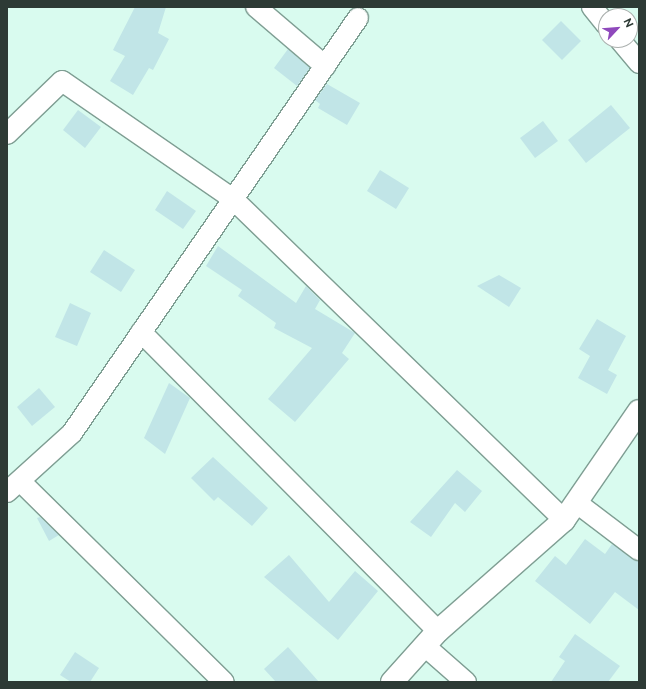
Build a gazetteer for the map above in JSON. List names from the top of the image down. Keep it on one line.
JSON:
{"north":"top right"}
